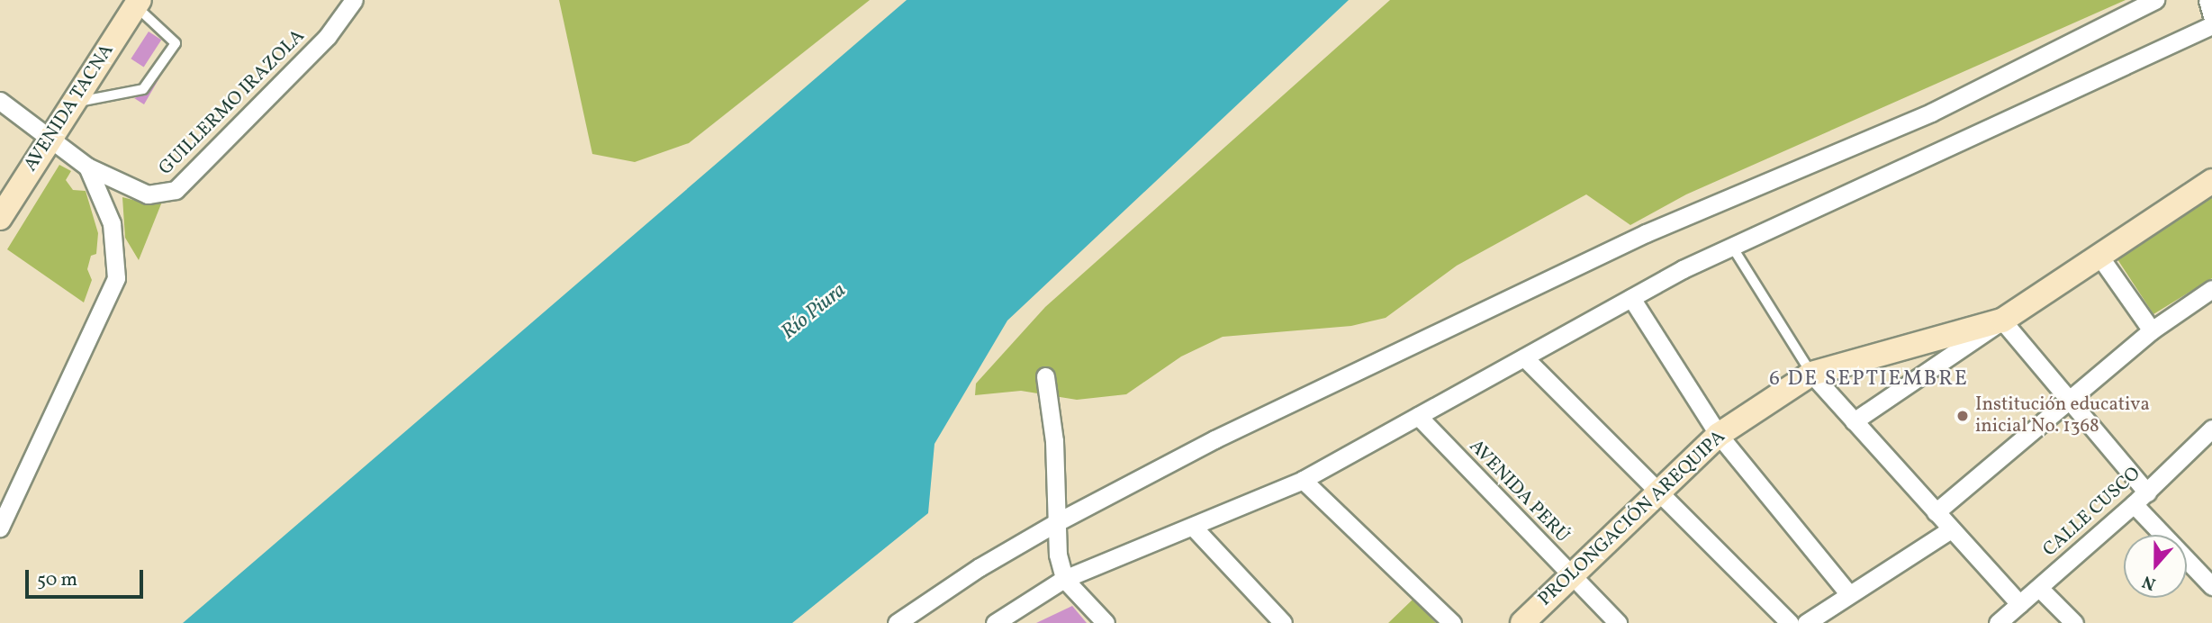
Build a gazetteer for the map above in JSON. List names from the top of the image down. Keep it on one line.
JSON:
{"streets":{"street":["GUILLERMO IRAZOLA","AVENIDA TACNA","AVENIDA PERÚ","CALLE CUSCO","PROLONGACIÓN AREQUIPA"]},"crossings":[["AVENIDA PERÚ","PROLONGACIÓN AREQUIPA"]],"districts":["6 DE SEPTIEMBRE"],"water":["Río Piura"],"places":["Institución educativa inicial No. 1368"],"scale_bar":"50 m","north":"bottom"}
